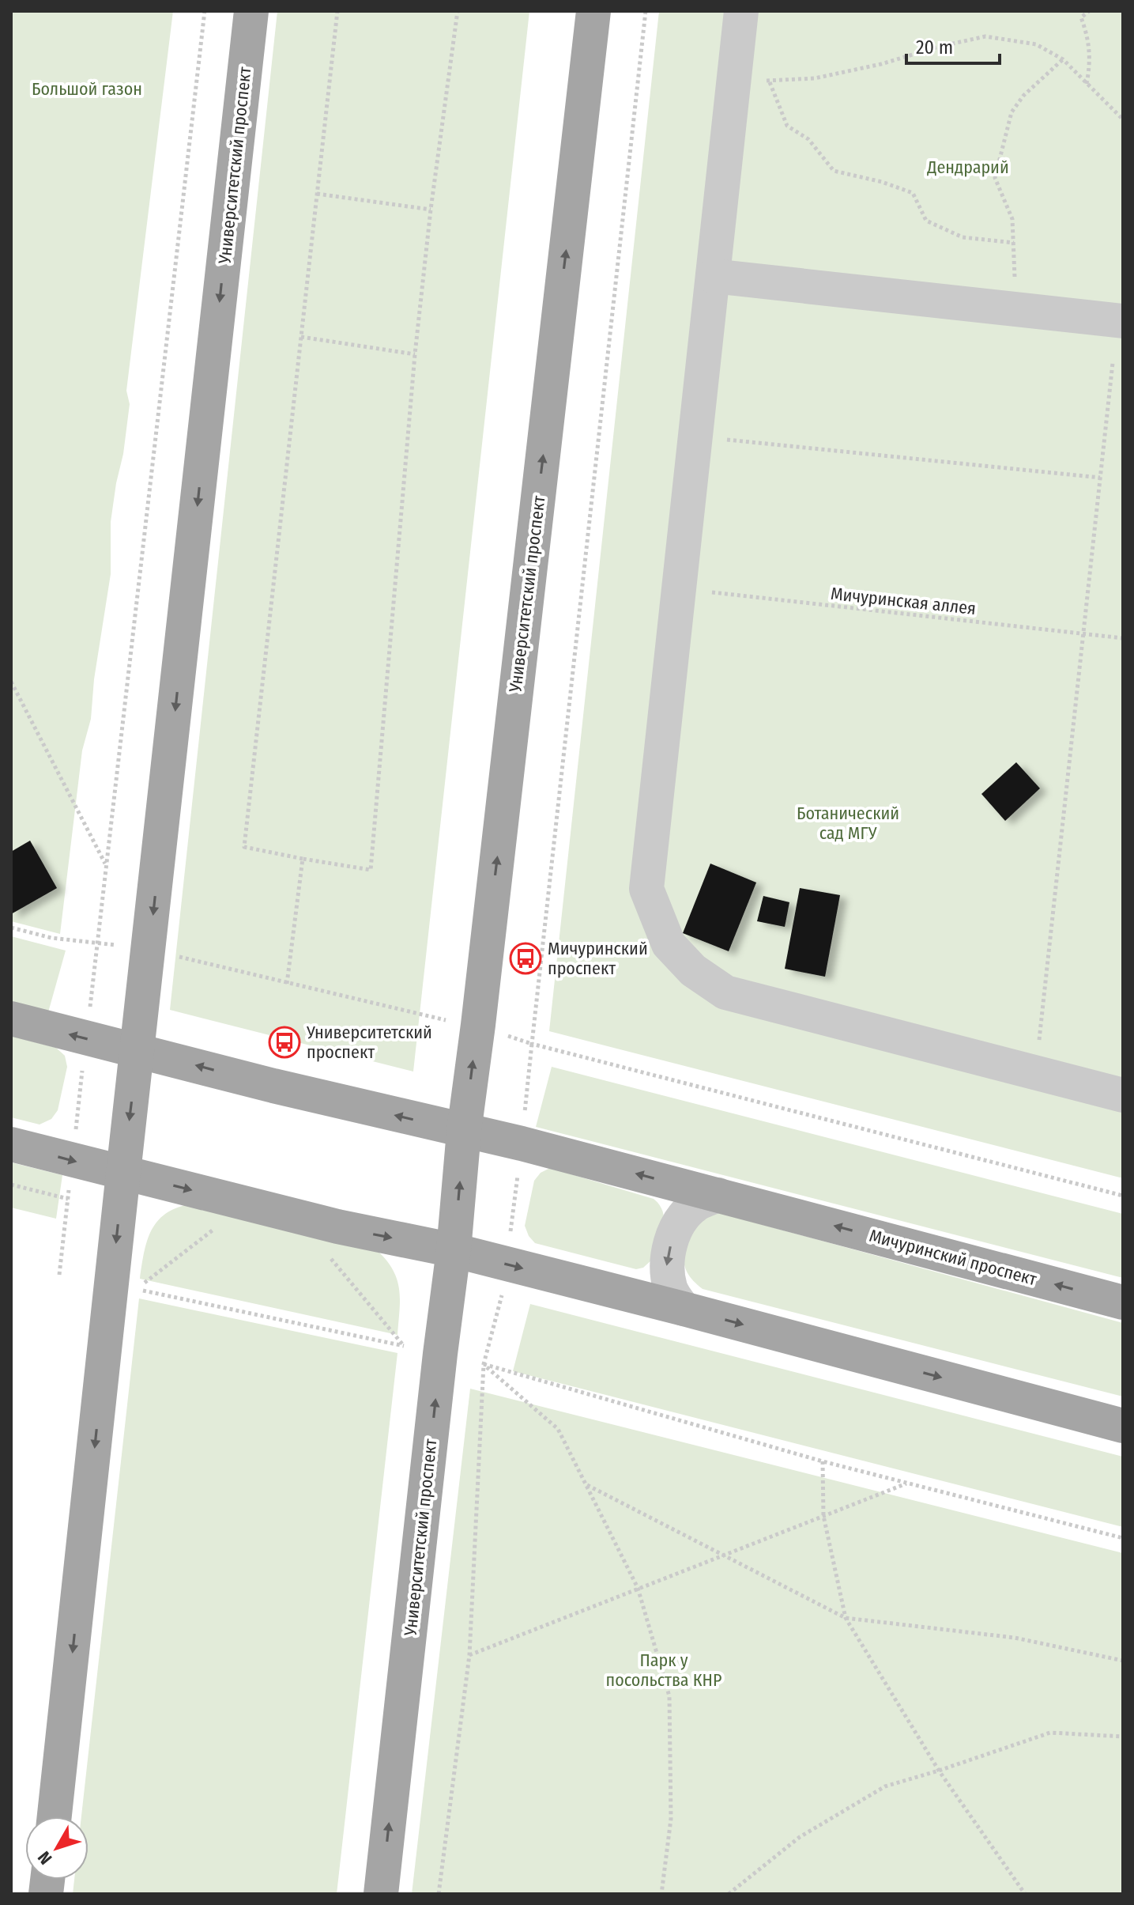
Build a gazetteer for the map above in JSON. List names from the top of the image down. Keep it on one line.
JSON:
{"streets":{"main road":["Университетский проспект","Мичуринский проспект"],"path":["Мичуринская аллея"]},"crossings":[["Университетский проспект","Мичуринский проспект"]],"parks":["Большой газон","Дендрарий","Ботанический сад МГУ","Парк у посольства КНР"],"places":{"bus stop":["Мичуринский проспект","Университетский проспект"]},"scale_bar":"20 m","north":"bottom left"}
